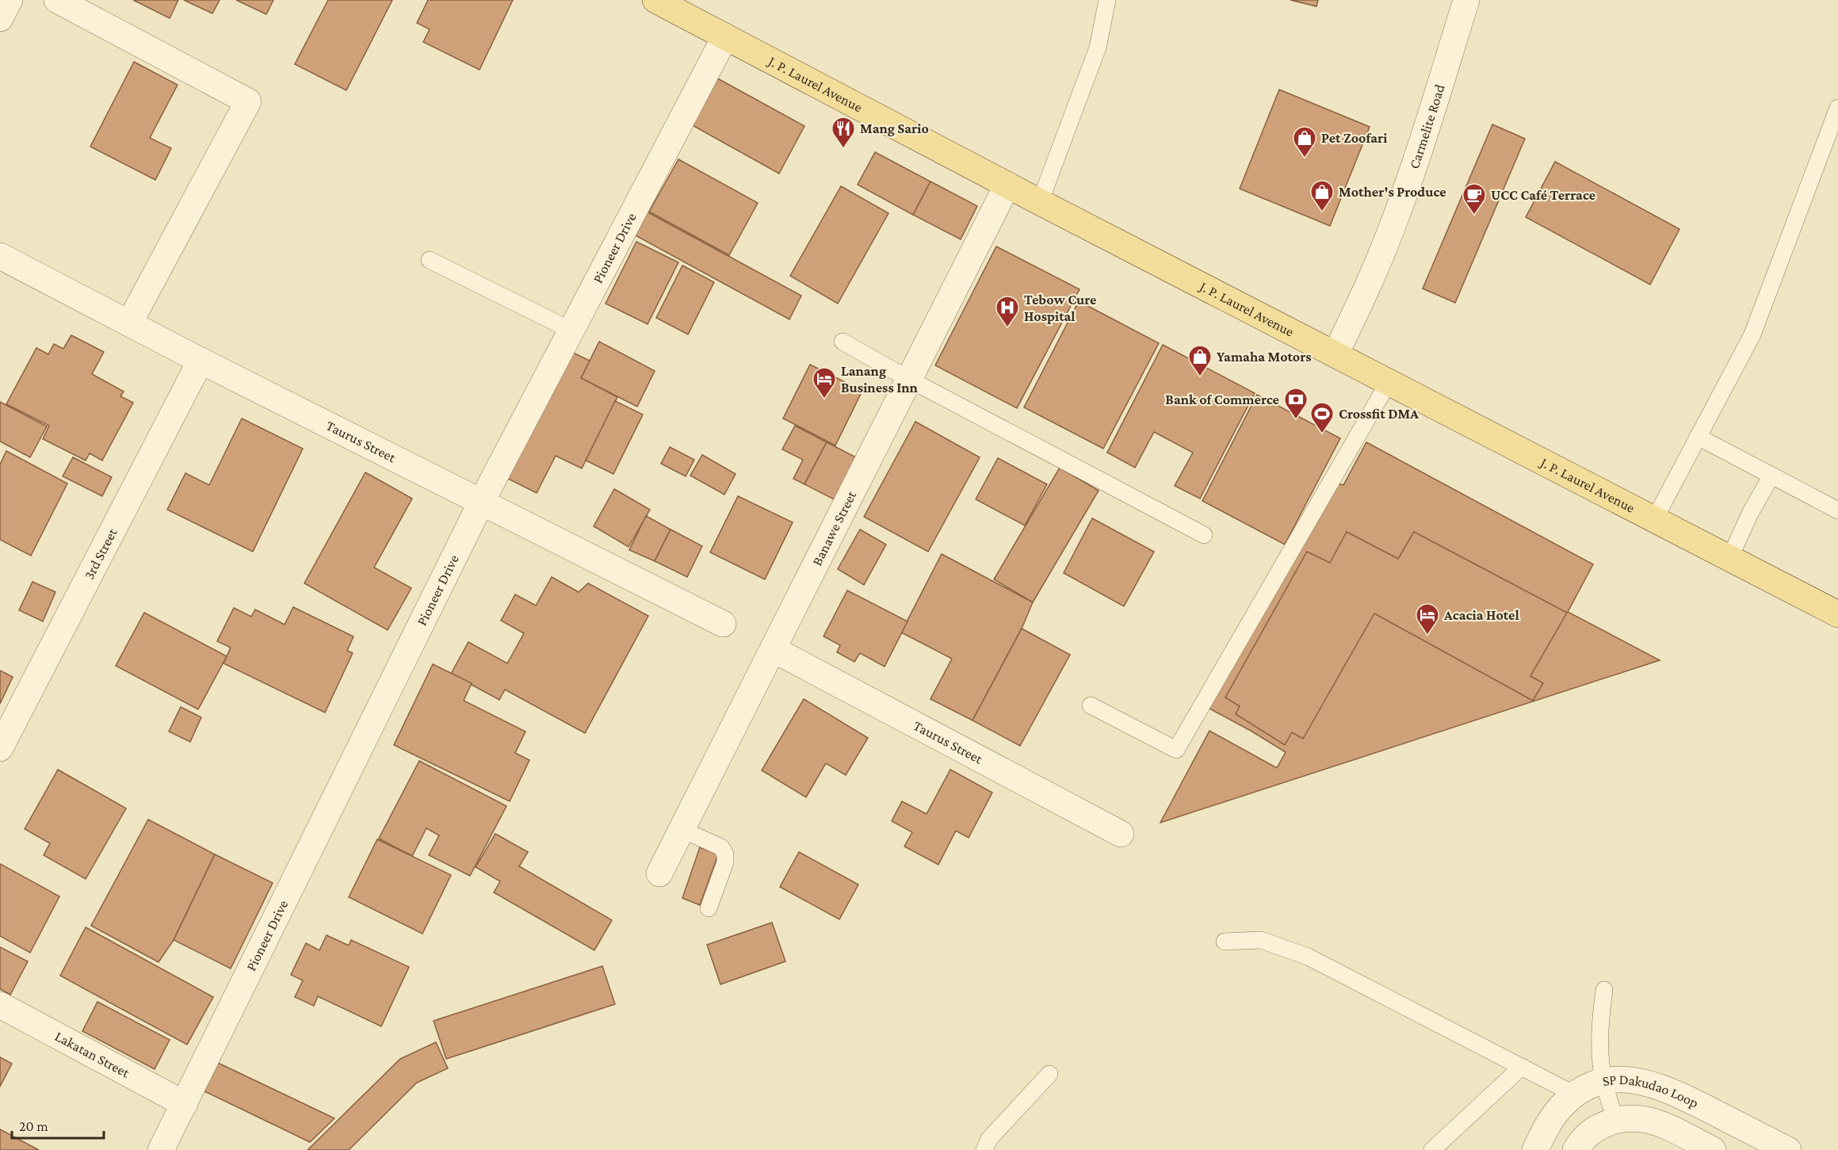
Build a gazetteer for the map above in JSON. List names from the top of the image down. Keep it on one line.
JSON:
{"streets":{"main road":["J. P. Laurel Avenue"],"street":["Carmelite Road","Pioneer Drive","Taurus Street","Banawe Street","3rd Street","Lakatan Street","SP Dakudao Loop"]},"crossings":[["J. P. Laurel Avenue","Carmelite Road"],["J. P. Laurel Avenue","Pioneer Drive"],["J. P. Laurel Avenue","Banawe Street"],["Pioneer Drive","Taurus Street"],["Pioneer Drive","Lakatan Street"],["Taurus Street","Banawe Street"],["Taurus Street","3rd Street"]],"places":{"restaurant":["Mang Sario"],"shop":["Pet Zoofari","Mother's Produce","Yamaha Motors"],"cafe":["UCC Café Terrace"],"hospital":["Tebow Cure Hospital"],"hotel":["Lanang Business Inn","Acacia Hotel"],"bank":["Bank of Commerce"],"sports":["Crossfit DMA"]},"scale_bar":"20 m"}
